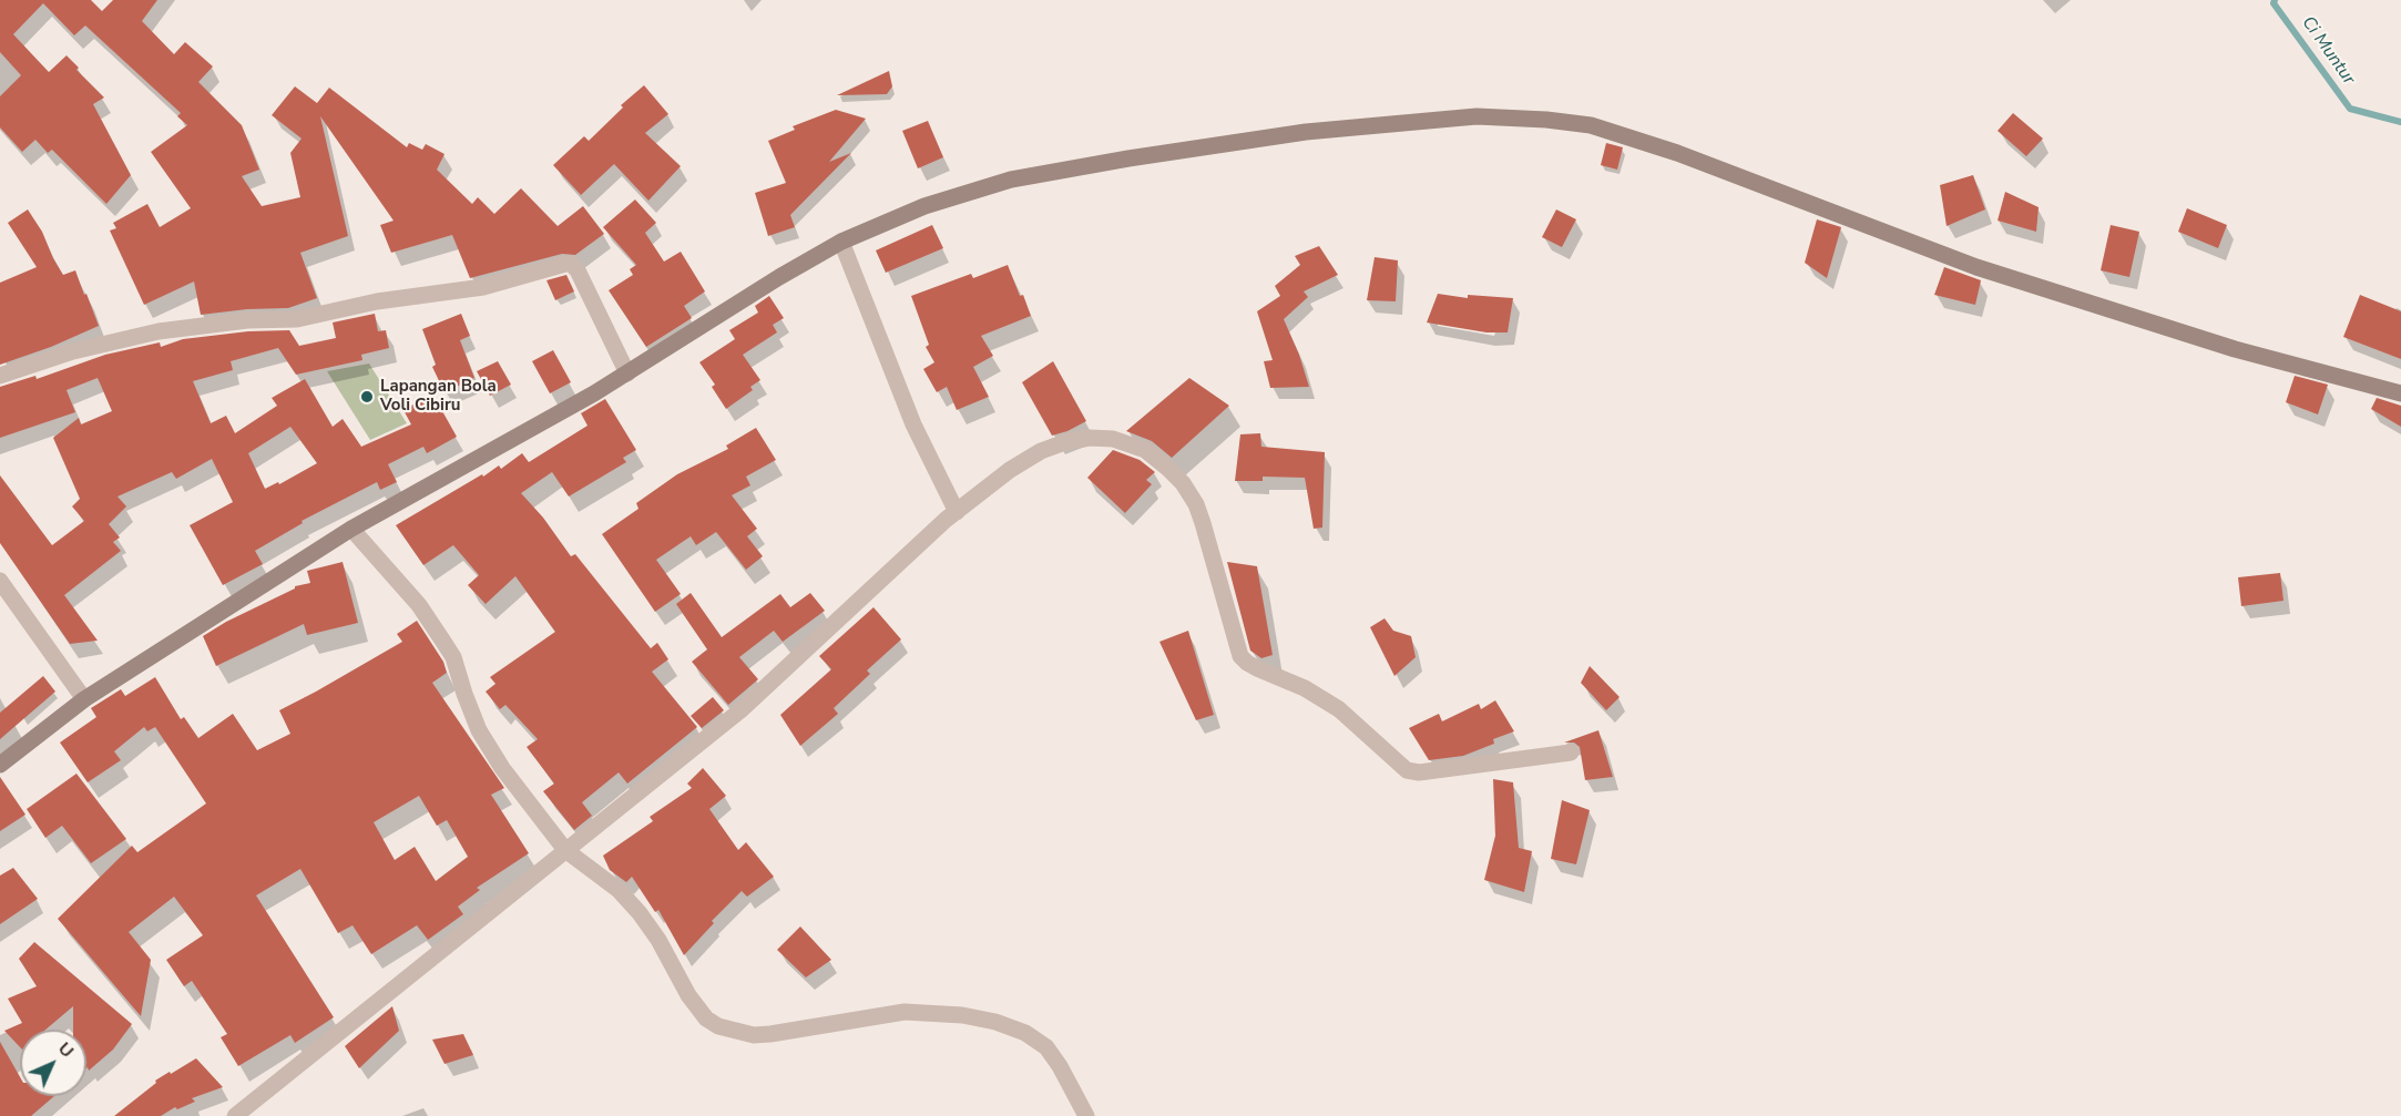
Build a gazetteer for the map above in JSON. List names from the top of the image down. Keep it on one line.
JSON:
{"water":["Ci Muntur"],"places":["Lapangan Bola Voli Cibiru"],"north":"top right"}
